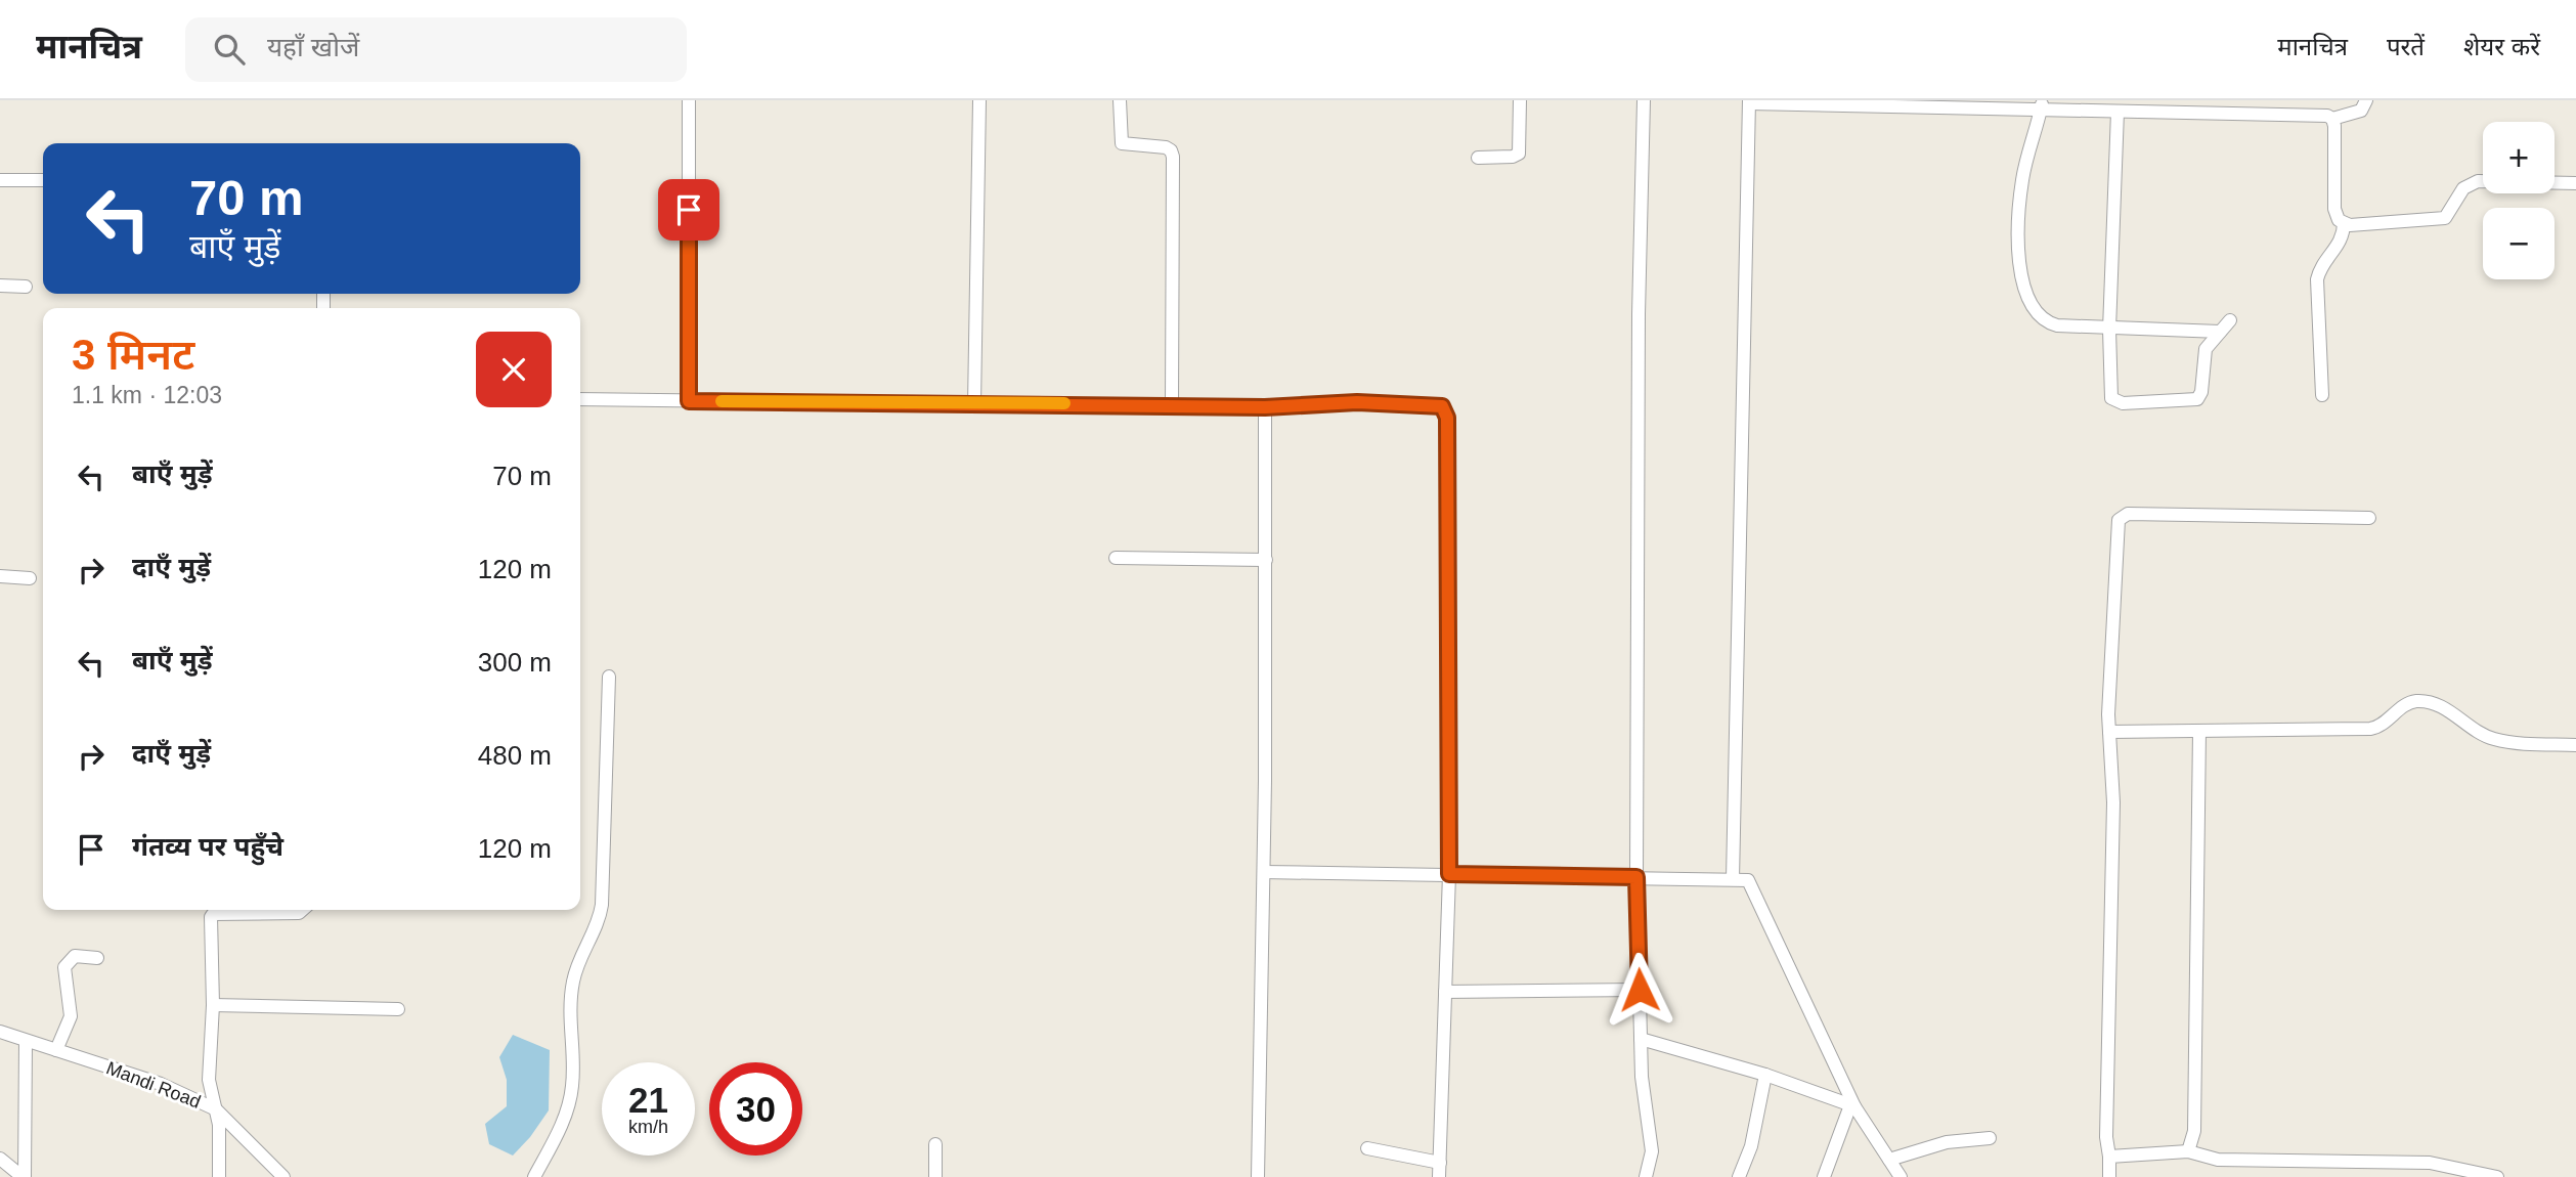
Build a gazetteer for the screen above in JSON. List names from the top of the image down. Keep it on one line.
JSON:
{"streets":{"street":["Mandi Road"]},"page":{"header":"मानचित्र","search":"यहाँ खोजें","nav":["मानचित्र","परतें","शेयर करें"],"map_buttons":["+","−"],"turn":["70 m","बाएँ मुड़ें"],"heading":["3 मिनट","1.1 km · 12:03"],"list":[{"name":"बाएँ मुड़ें","value":"70 m"},{"name":"दाएँ मुड़ें","value":"120 m"},{"name":"बाएँ मुड़ें","value":"300 m"},{"name":"दाएँ मुड़ें","value":"480 m"},{"name":"गंतव्य पर पहुँचे","value":"120 m"}],"speed":"21 km/h","limit":"30"}}
